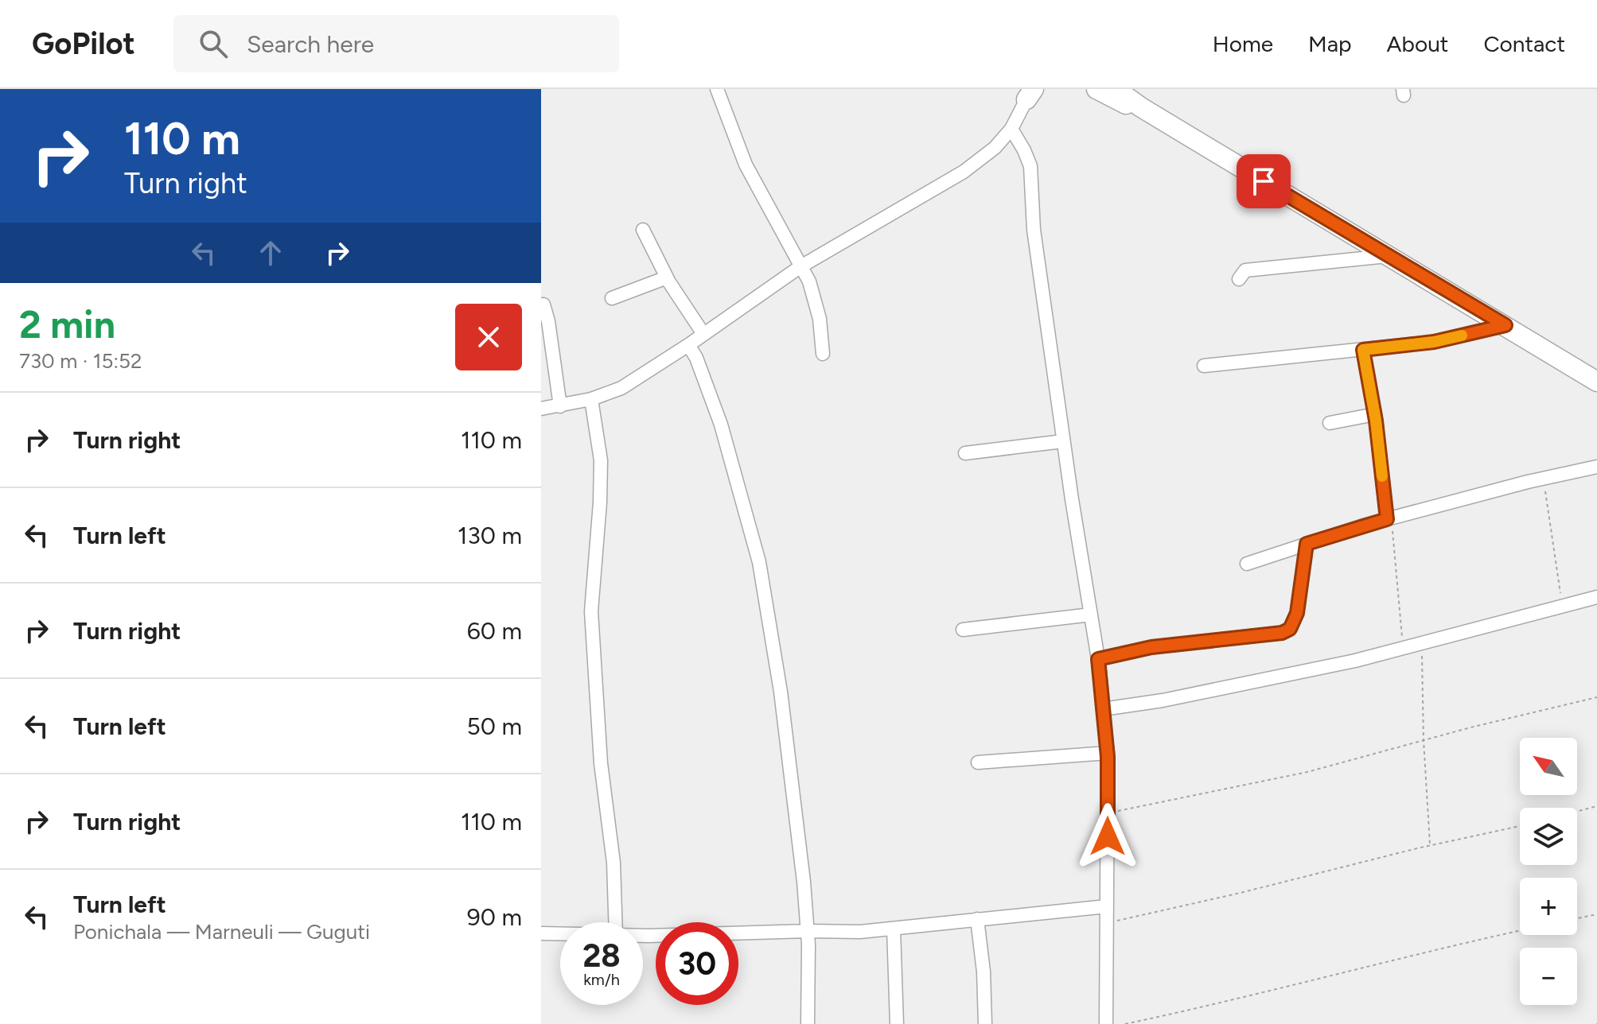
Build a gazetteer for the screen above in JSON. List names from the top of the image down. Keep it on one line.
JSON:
{"north":"top left","page":{"header":"GoPilot","search":"Search here","nav":["Home","Map","About","Contact"],"turn":["110 m","Turn right"],"heading":["2 min","730 m · 15:52"],"list":[{"name":"Turn right","value":"110 m"},{"name":"Turn left","value":"130 m"},{"name":"Turn right","value":"60 m"},{"name":"Turn left","value":"50 m"},{"name":"Turn right","value":"110 m"},{"name":"Turn left","note":"Ponichala — Marneuli — Guguti","value":"90 m"}],"map_buttons":["+","−"],"speed":"28 km/h","limit":"30"}}
